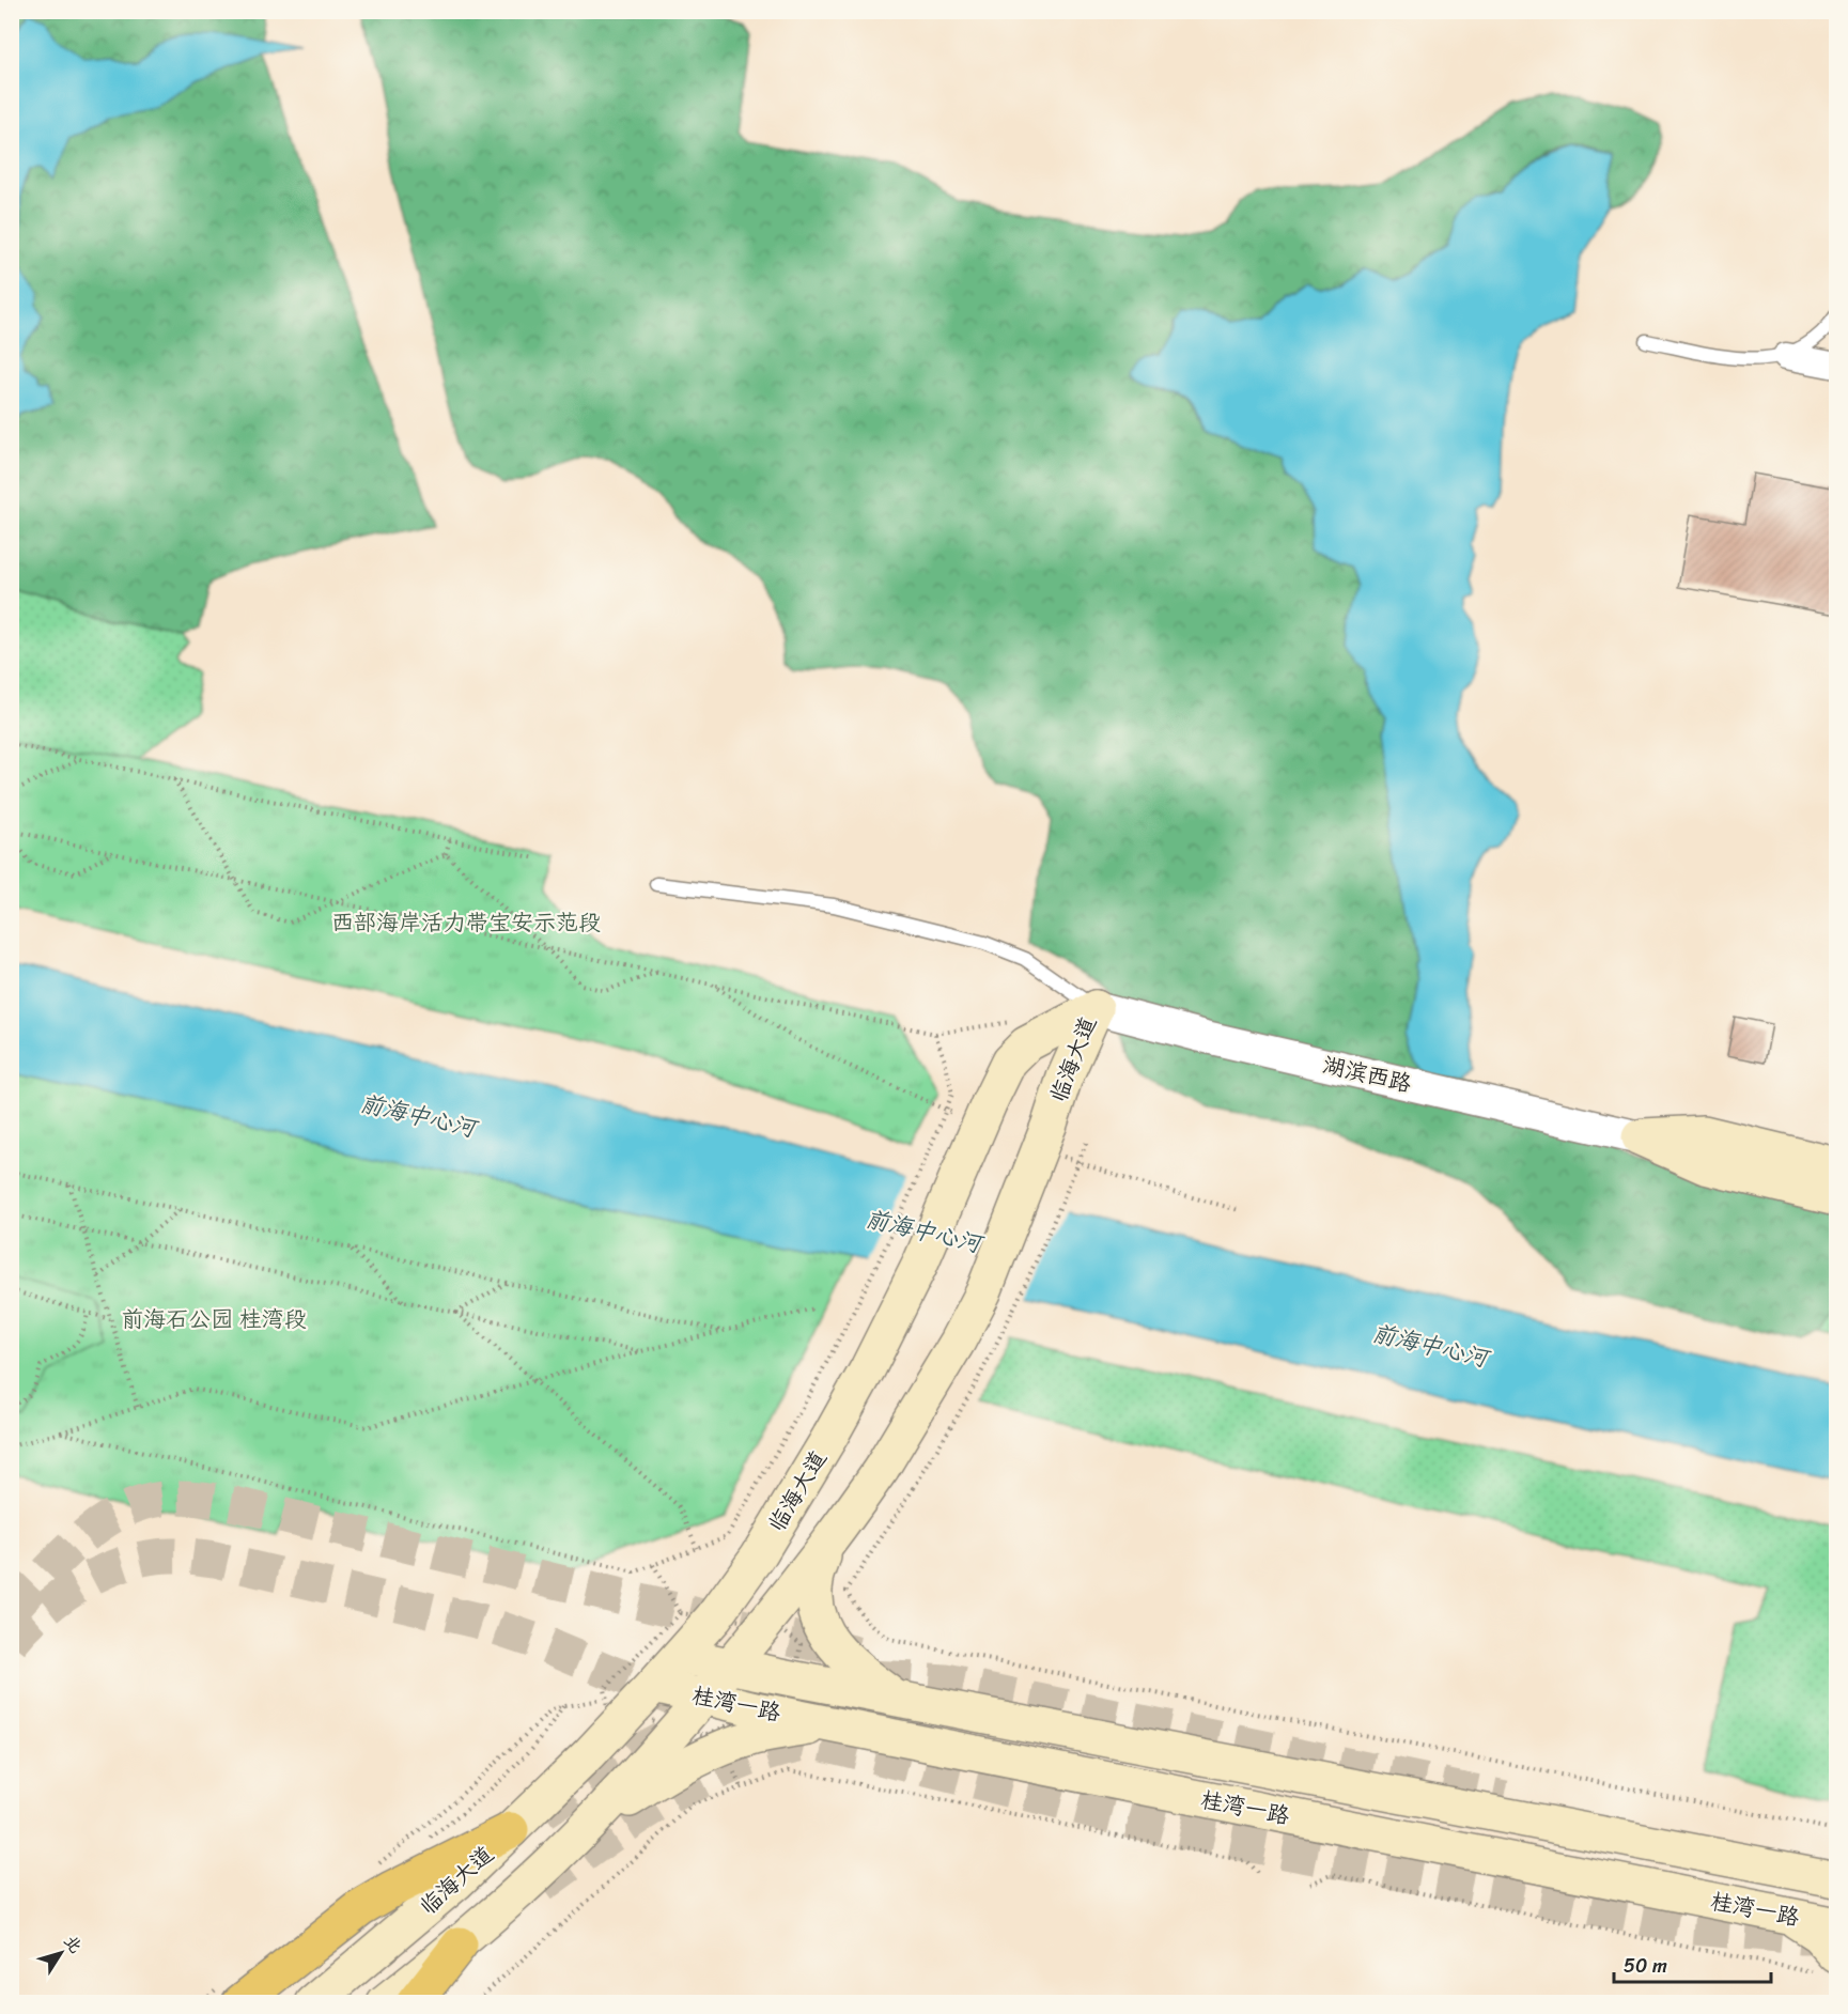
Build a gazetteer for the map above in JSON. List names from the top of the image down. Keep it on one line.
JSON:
{"streets":{"main road":["临海大道","湖滨西路","桂湾一路"]},"crossings":[["临海大道","湖滨西路"],["临海大道","桂湾一路"]],"water":["前海中心河"],"parks":["西部海岸活力带宝安示范段","前海石公园 桂湾段"],"scale_bar":"50 m","north":"top right"}
